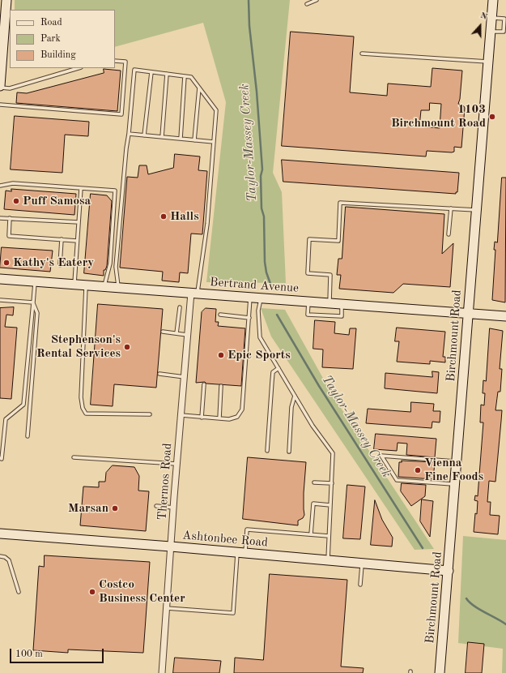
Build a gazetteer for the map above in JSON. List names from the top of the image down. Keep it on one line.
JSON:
{"streets":{"street":["Bertrand Avenue","Birchmount Road","Thermos Road","Ashtonbee Road"]},"crossings":[["Bertrand Avenue","Birchmount Road"],["Bertrand Avenue","Thermos Road"],["Birchmount Road","Ashtonbee Road"],["Thermos Road","Ashtonbee Road"]],"water":["Taylor-Massey Creek"],"places":["1103 Birchmount Road","Puff Samosa","Halls","Kathy's Eatery","Stephenson's Rental Services","Epic Sports","Vienna Fine Foods","Marsan","Costco Business Center"],"legend":["Road","Park","Building"],"scale_bar":"100 m","north":"top"}
